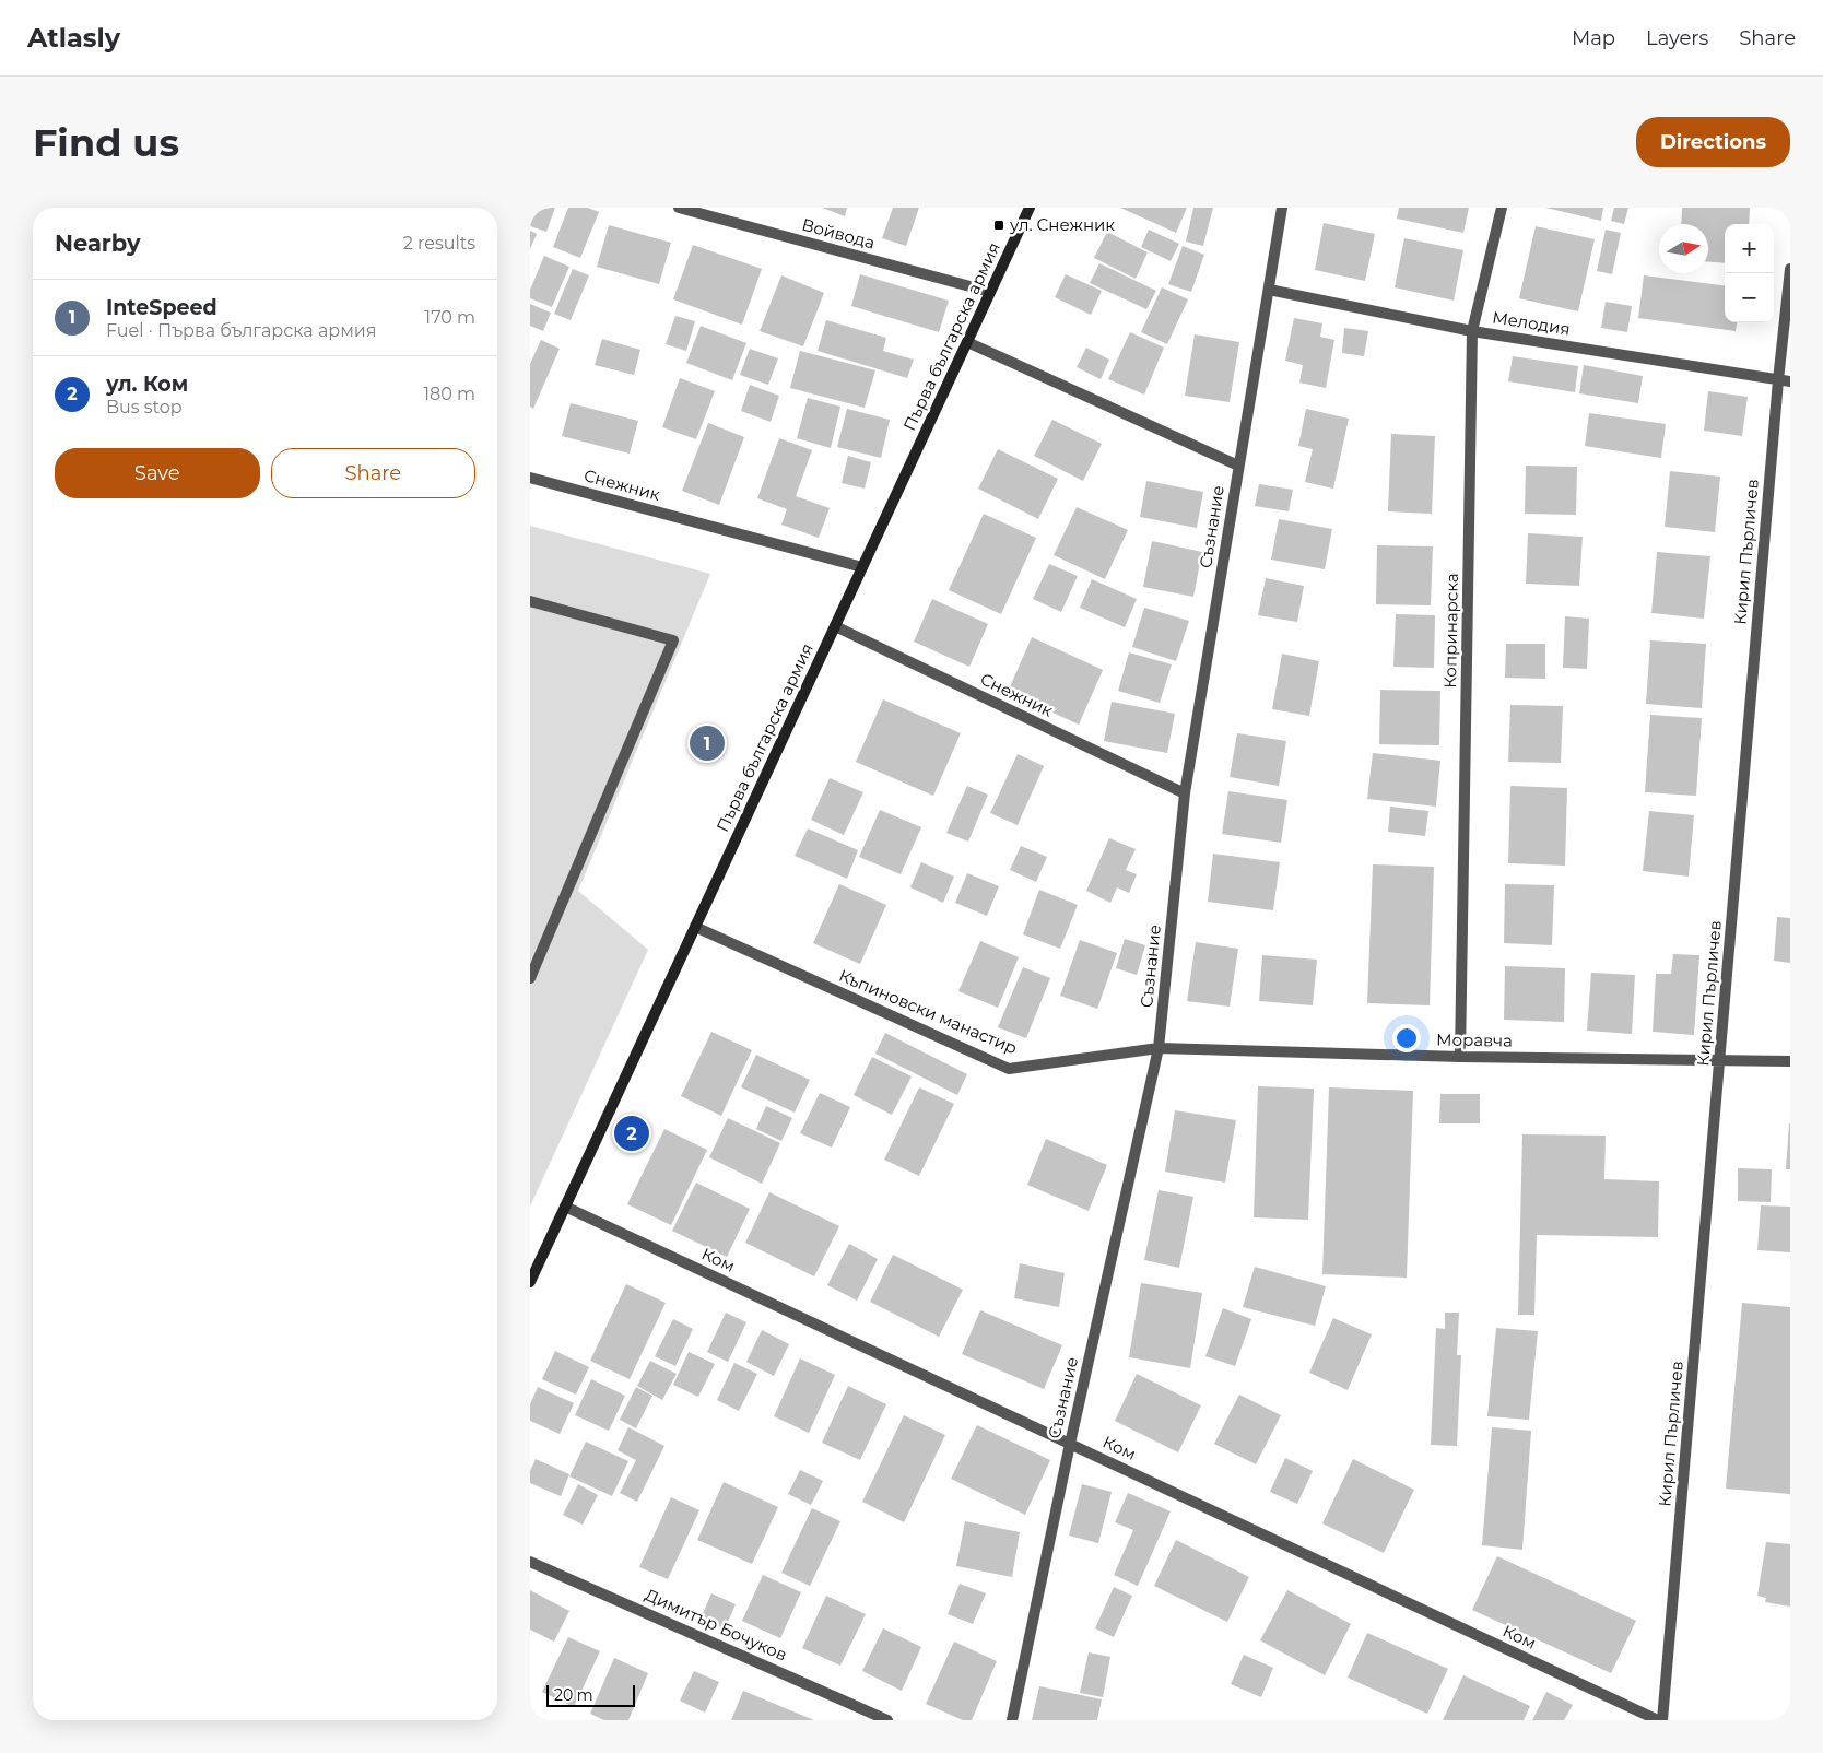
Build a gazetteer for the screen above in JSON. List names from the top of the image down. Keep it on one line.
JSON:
{"streets":{"street":["Войвода","Мелодия","Първа българска армия","Снежник","Съзнание","Кирил Пърличев","Копринарска","Къпиновски манастир","Моравча","Ком","Димитър Бочуков"]},"crossings":[["Войвода","Първа българска армия"],["Мелодия","Съзнание"],["Мелодия","Кирил Пърличев"],["Мелодия","Копринарска"],["Първа българска армия","Снежник"],["Първа българска армия","Къпиновски манастир"],["Първа българска армия","Ком"],["Снежник","Съзнание"],["Съзнание","Къпиновски манастир"],["Съзнание","Моравча"],["Съзнание","Ком"],["Кирил Пърличев","Моравча"],["Копринарска","Моравча"],["Къпиновски манастир","Моравча"]],"places":{"transit":["ул. Снежник"]},"scale_bar":"20 m","north":"right","page":{"header":"Atlasly","nav":["Map","Layers","Share"],"buttons":["Directions",["Save","Share"]],"title":"Find us","heading":["Nearby","2 results"],"map_buttons":["+","−"],"list":[{"mark":"1","name":"InteSpeed","note":"Fuel · Първа българска армия","value":"170 m"},{"mark":"2","name":"ул. Ком","note":"Bus stop","value":"180 m"}],"pins":["1","2"],"scale":"20 m"}}
